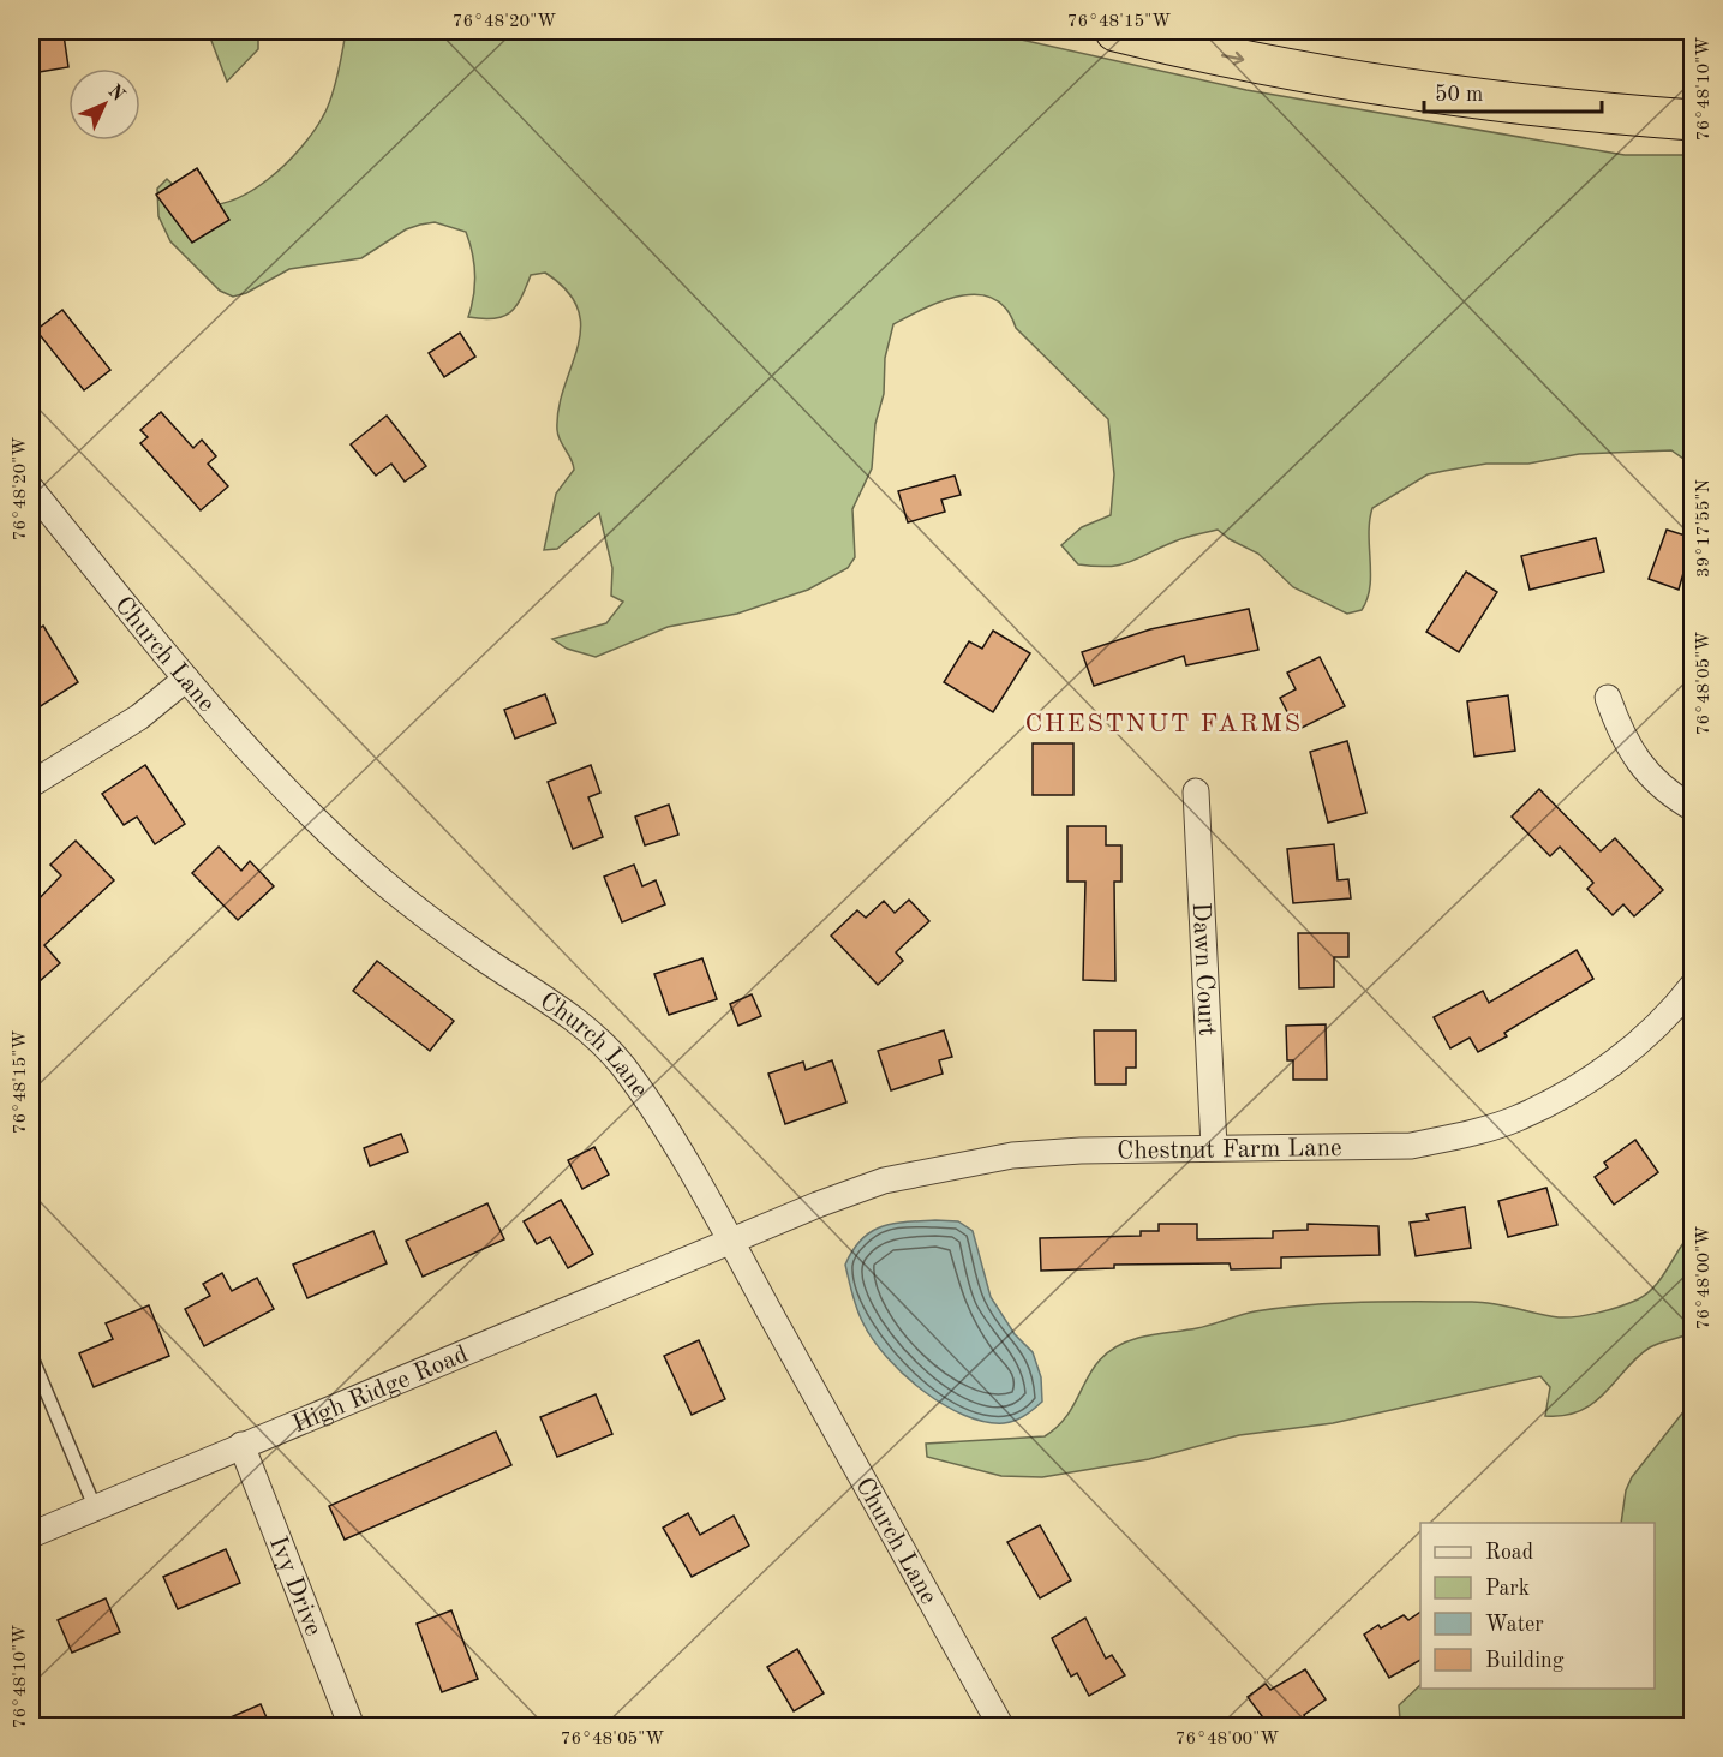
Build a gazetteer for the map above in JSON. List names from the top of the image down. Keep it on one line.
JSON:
{"streets":{"street":["Church Lane","Dawn Court","Chestnut Farm Lane","High Ridge Road","Ivy Drive"]},"crossings":[["Church Lane","Chestnut Farm Lane"],["Church Lane","High Ridge Road"],["Dawn Court","Chestnut Farm Lane"],["Chestnut Farm Lane","High Ridge Road"],["High Ridge Road","Ivy Drive"]],"districts":["CHESTNUT FARMS"],"legend":["Road","Park","Water","Building"],"scale_bar":"50 m","north":"top right","coordinates":["76°48'20\"W","76°48'15\"W","76°48'10\"W","39°17'55\"N","76°48'05\"W","76°48'00\"W"]}
